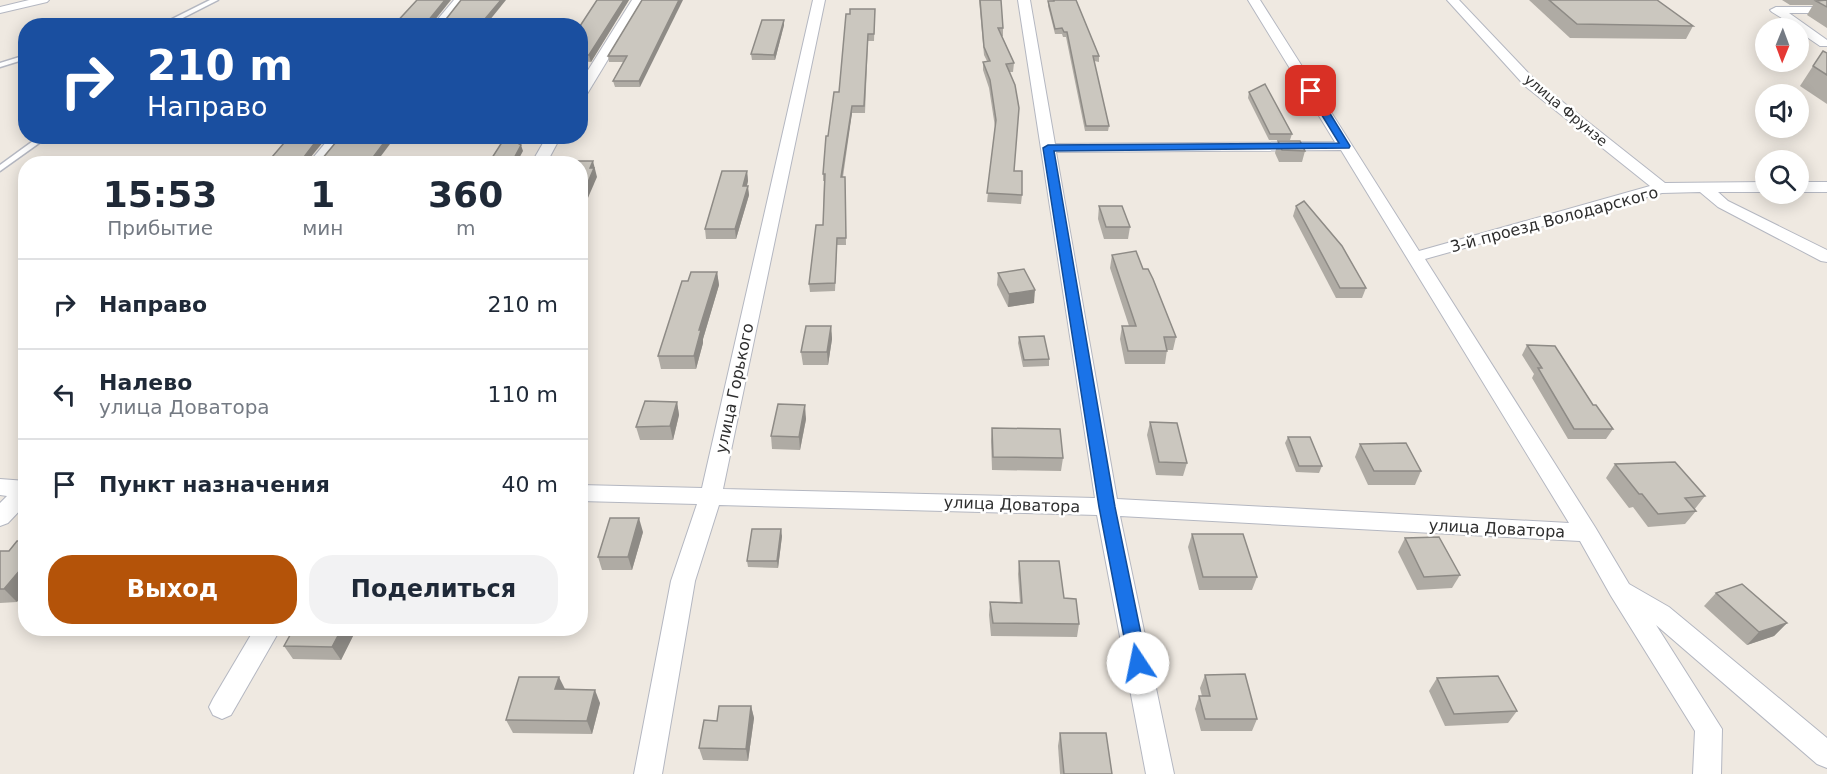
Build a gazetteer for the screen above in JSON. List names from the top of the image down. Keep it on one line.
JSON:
{"streets":{"street":["улица Фрунзе","3-й проезд Володарского","улица Горького","улица Доватора"]},"crossings":[["улица Фрунзе","3-й проезд Володарского"],["3-й проезд Володарского","улица Доватора"],["улица Горького","улица Доватора"]],"north":"bottom","page":{"turn":["210 m","Направо"],"eta":["15:53","Прибытие","1","мин","360","m"],"list":[{"name":"Направо","value":"210 m"},{"name":"Налево","note":"улица Доватора","value":"110 m"},{"name":"Пункт назначения","value":"40 m"}],"buttons":["Выход","Поделиться"]}}
